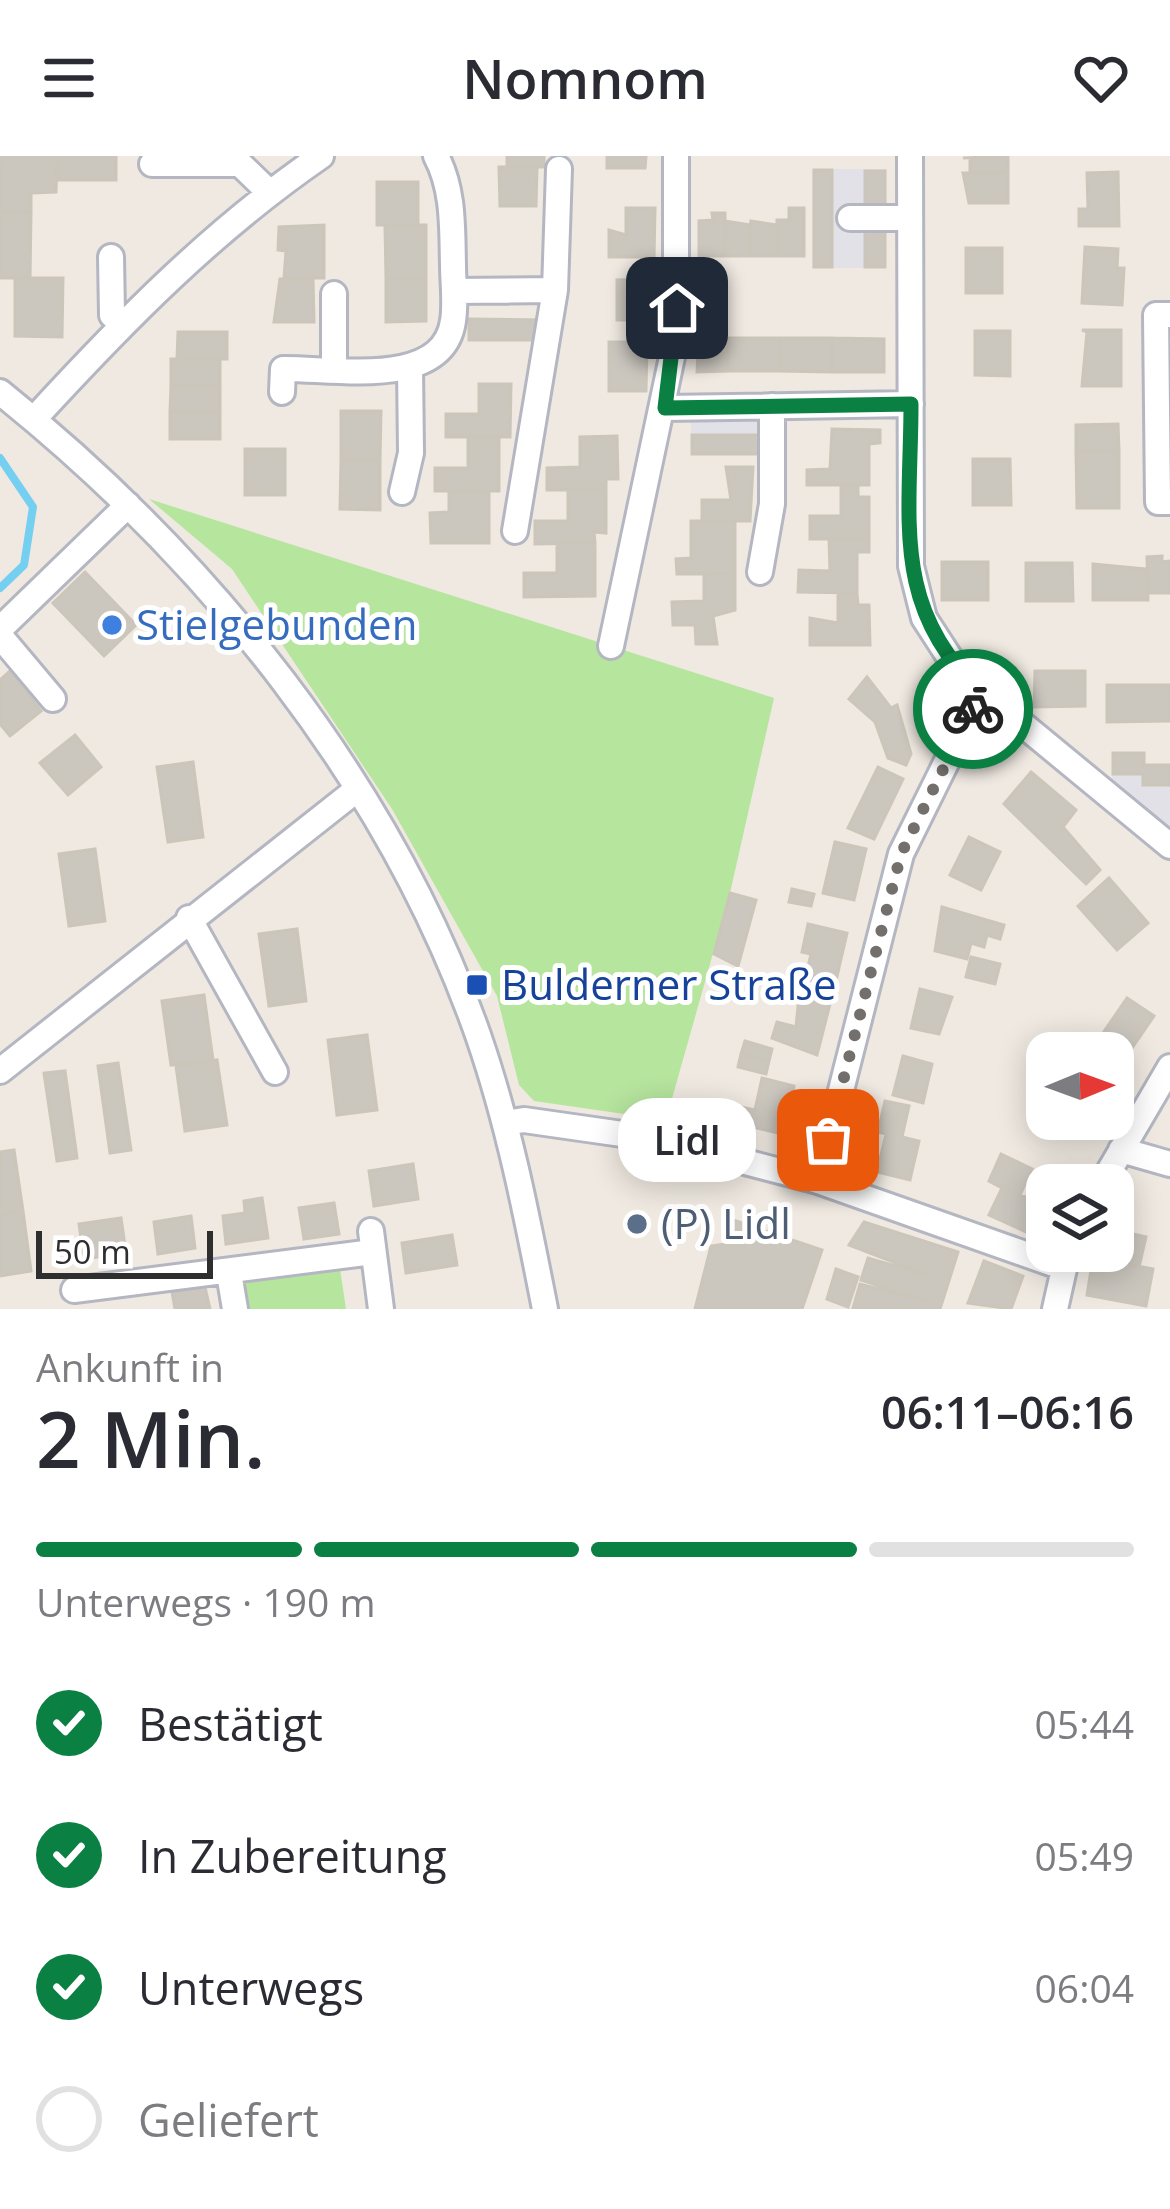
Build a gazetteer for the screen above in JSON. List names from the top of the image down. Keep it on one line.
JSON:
{"places":{"other":["Stielgebunden","Lidl","(P) Lidl"],"transit":["Bulderner Straße"]},"scale_bar":"50 m","north":"right","page":{"header":"Nomnom","bubble":"Lidl","scale":"50 m","heading":["2 Min.","Ankunft in","06:11–06:16"],"bar":"Unterwegs · 190 m","list":[["Bestätigt","05:44"],["In Zubereitung","05:49"],["Unterwegs","06:04"],"Geliefert"]}}
